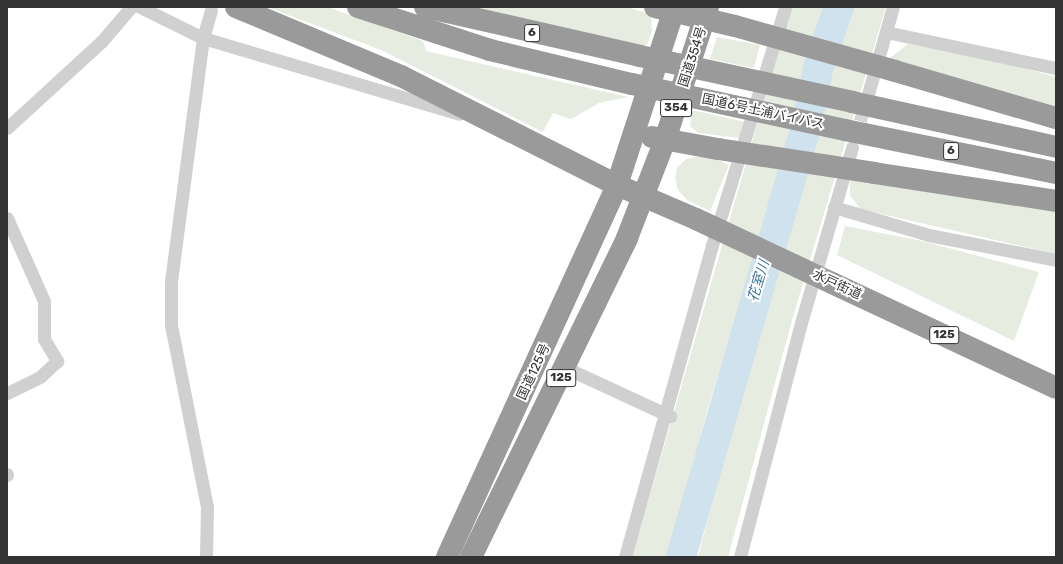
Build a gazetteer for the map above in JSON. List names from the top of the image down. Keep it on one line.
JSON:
{"streets":{"highway":["6","国道354号","354","国道6号土浦バイパス","水戸街道","125","国道125号"]},"crossings":[["国道354号","水戸街道"],["国道354号","国道125号"],["354","水戸街道"],["354","国道125号"],["水戸街道","国道125号"]],"water":["花室川"]}
